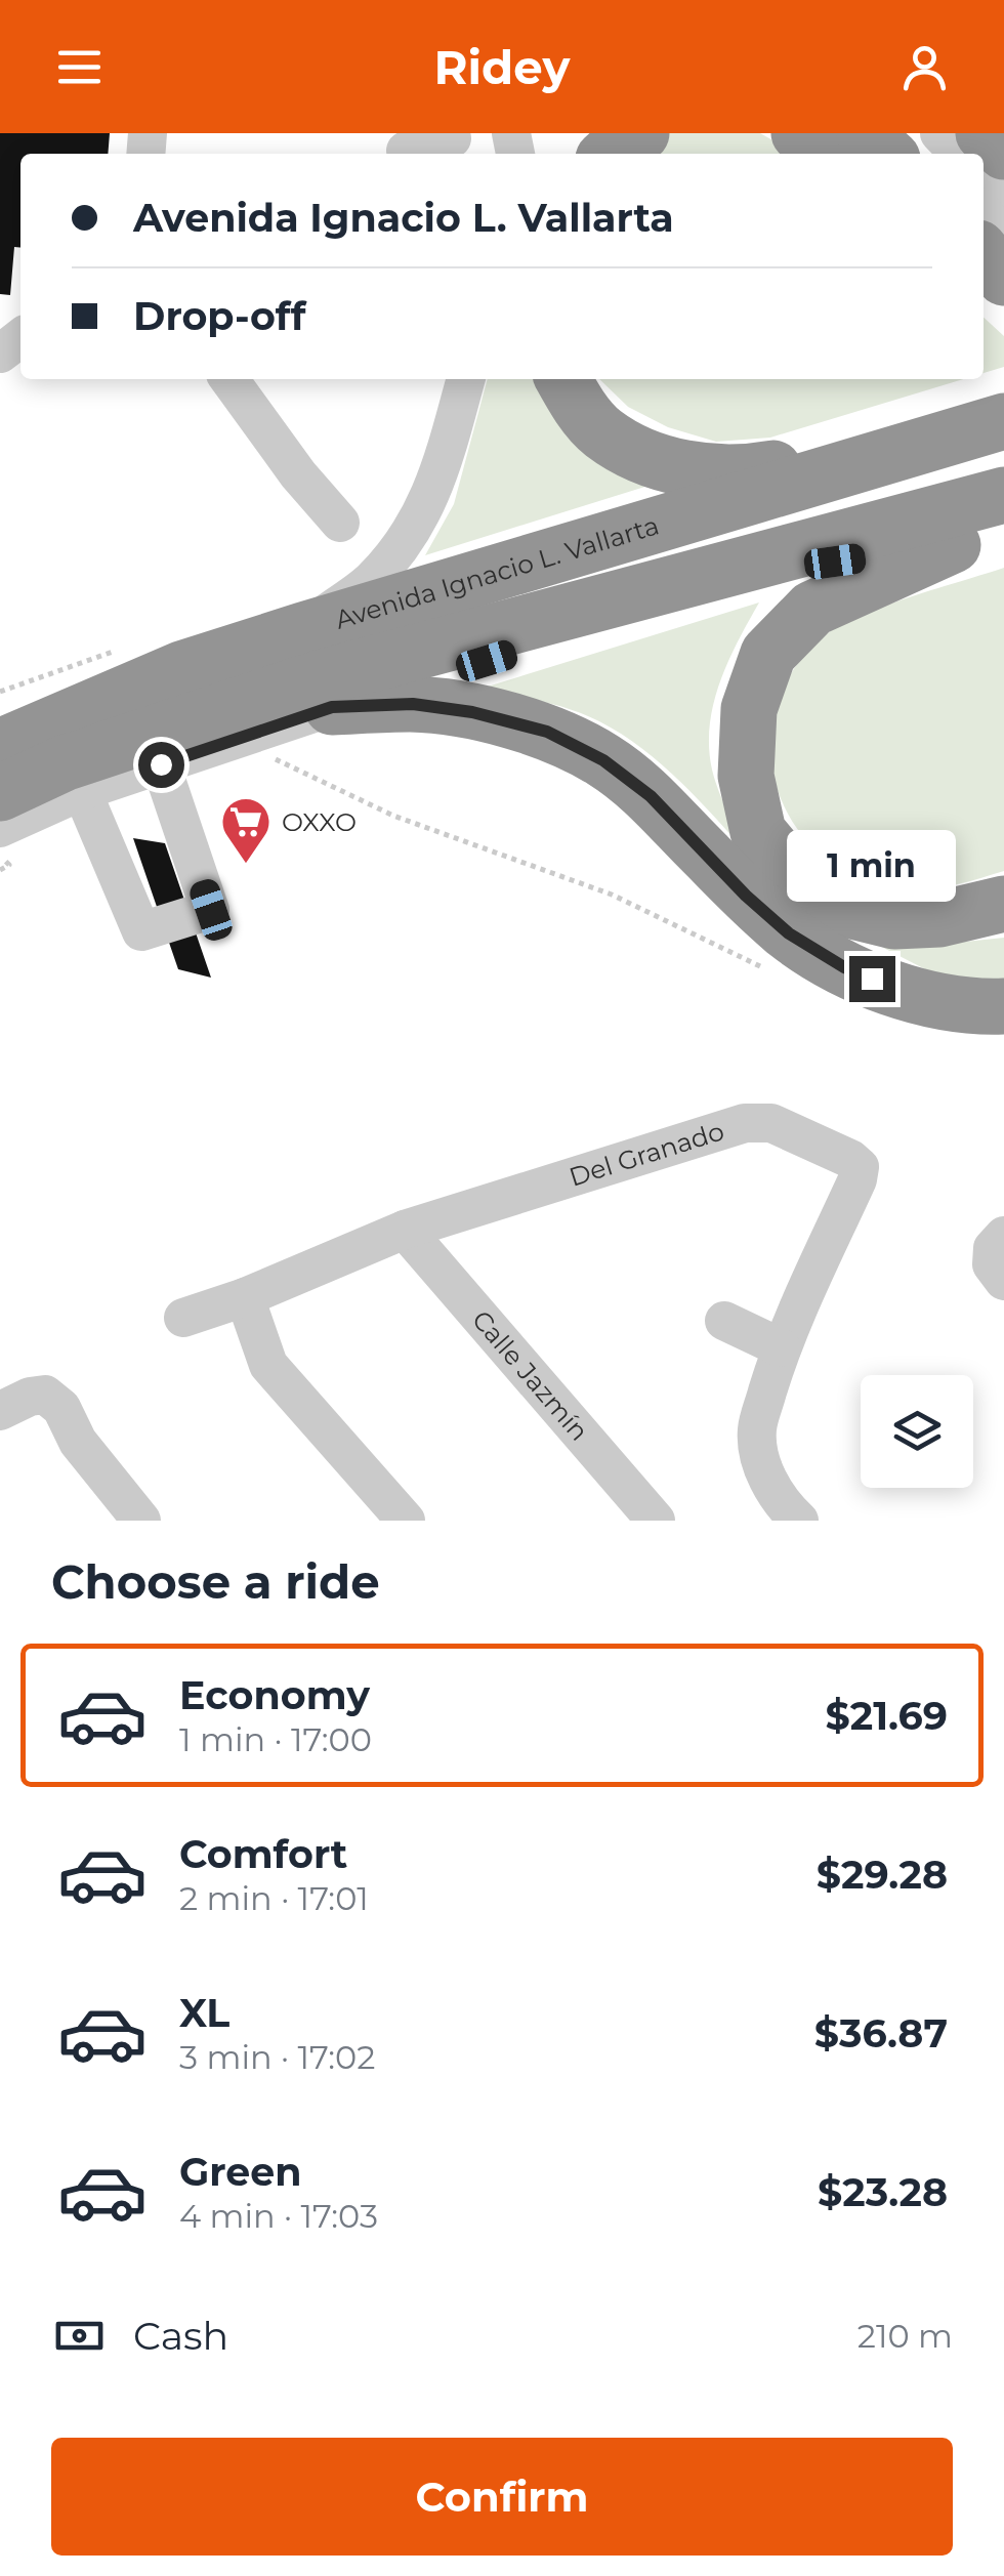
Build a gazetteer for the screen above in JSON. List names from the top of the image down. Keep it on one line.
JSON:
{"streets":{"highway":["Avenida Ignacio L. Vallarta"],"street":["Del Granado","Calle Jazmín"]},"crossings":[["Del Granado","Calle Jazmín"]],"places":{"supermarket":["OXXO"]},"page":{"header":"Ridey","banner":["Avenida Ignacio L. Vallarta","Drop-off"],"bubble":"1 min","heading":"Choose a ride","list":[{"name":"Economy","note":"1 min · 17:00","value":"$21.69"},{"name":"Comfort","note":"2 min · 17:01","value":"$29.28"},{"name":"XL","note":"3 min · 17:02","value":"$36.87"},{"name":"Green","note":"4 min · 17:03","value":"$23.28"}],"pay":["Cash","210 m"],"buttons":"Confirm"}}
